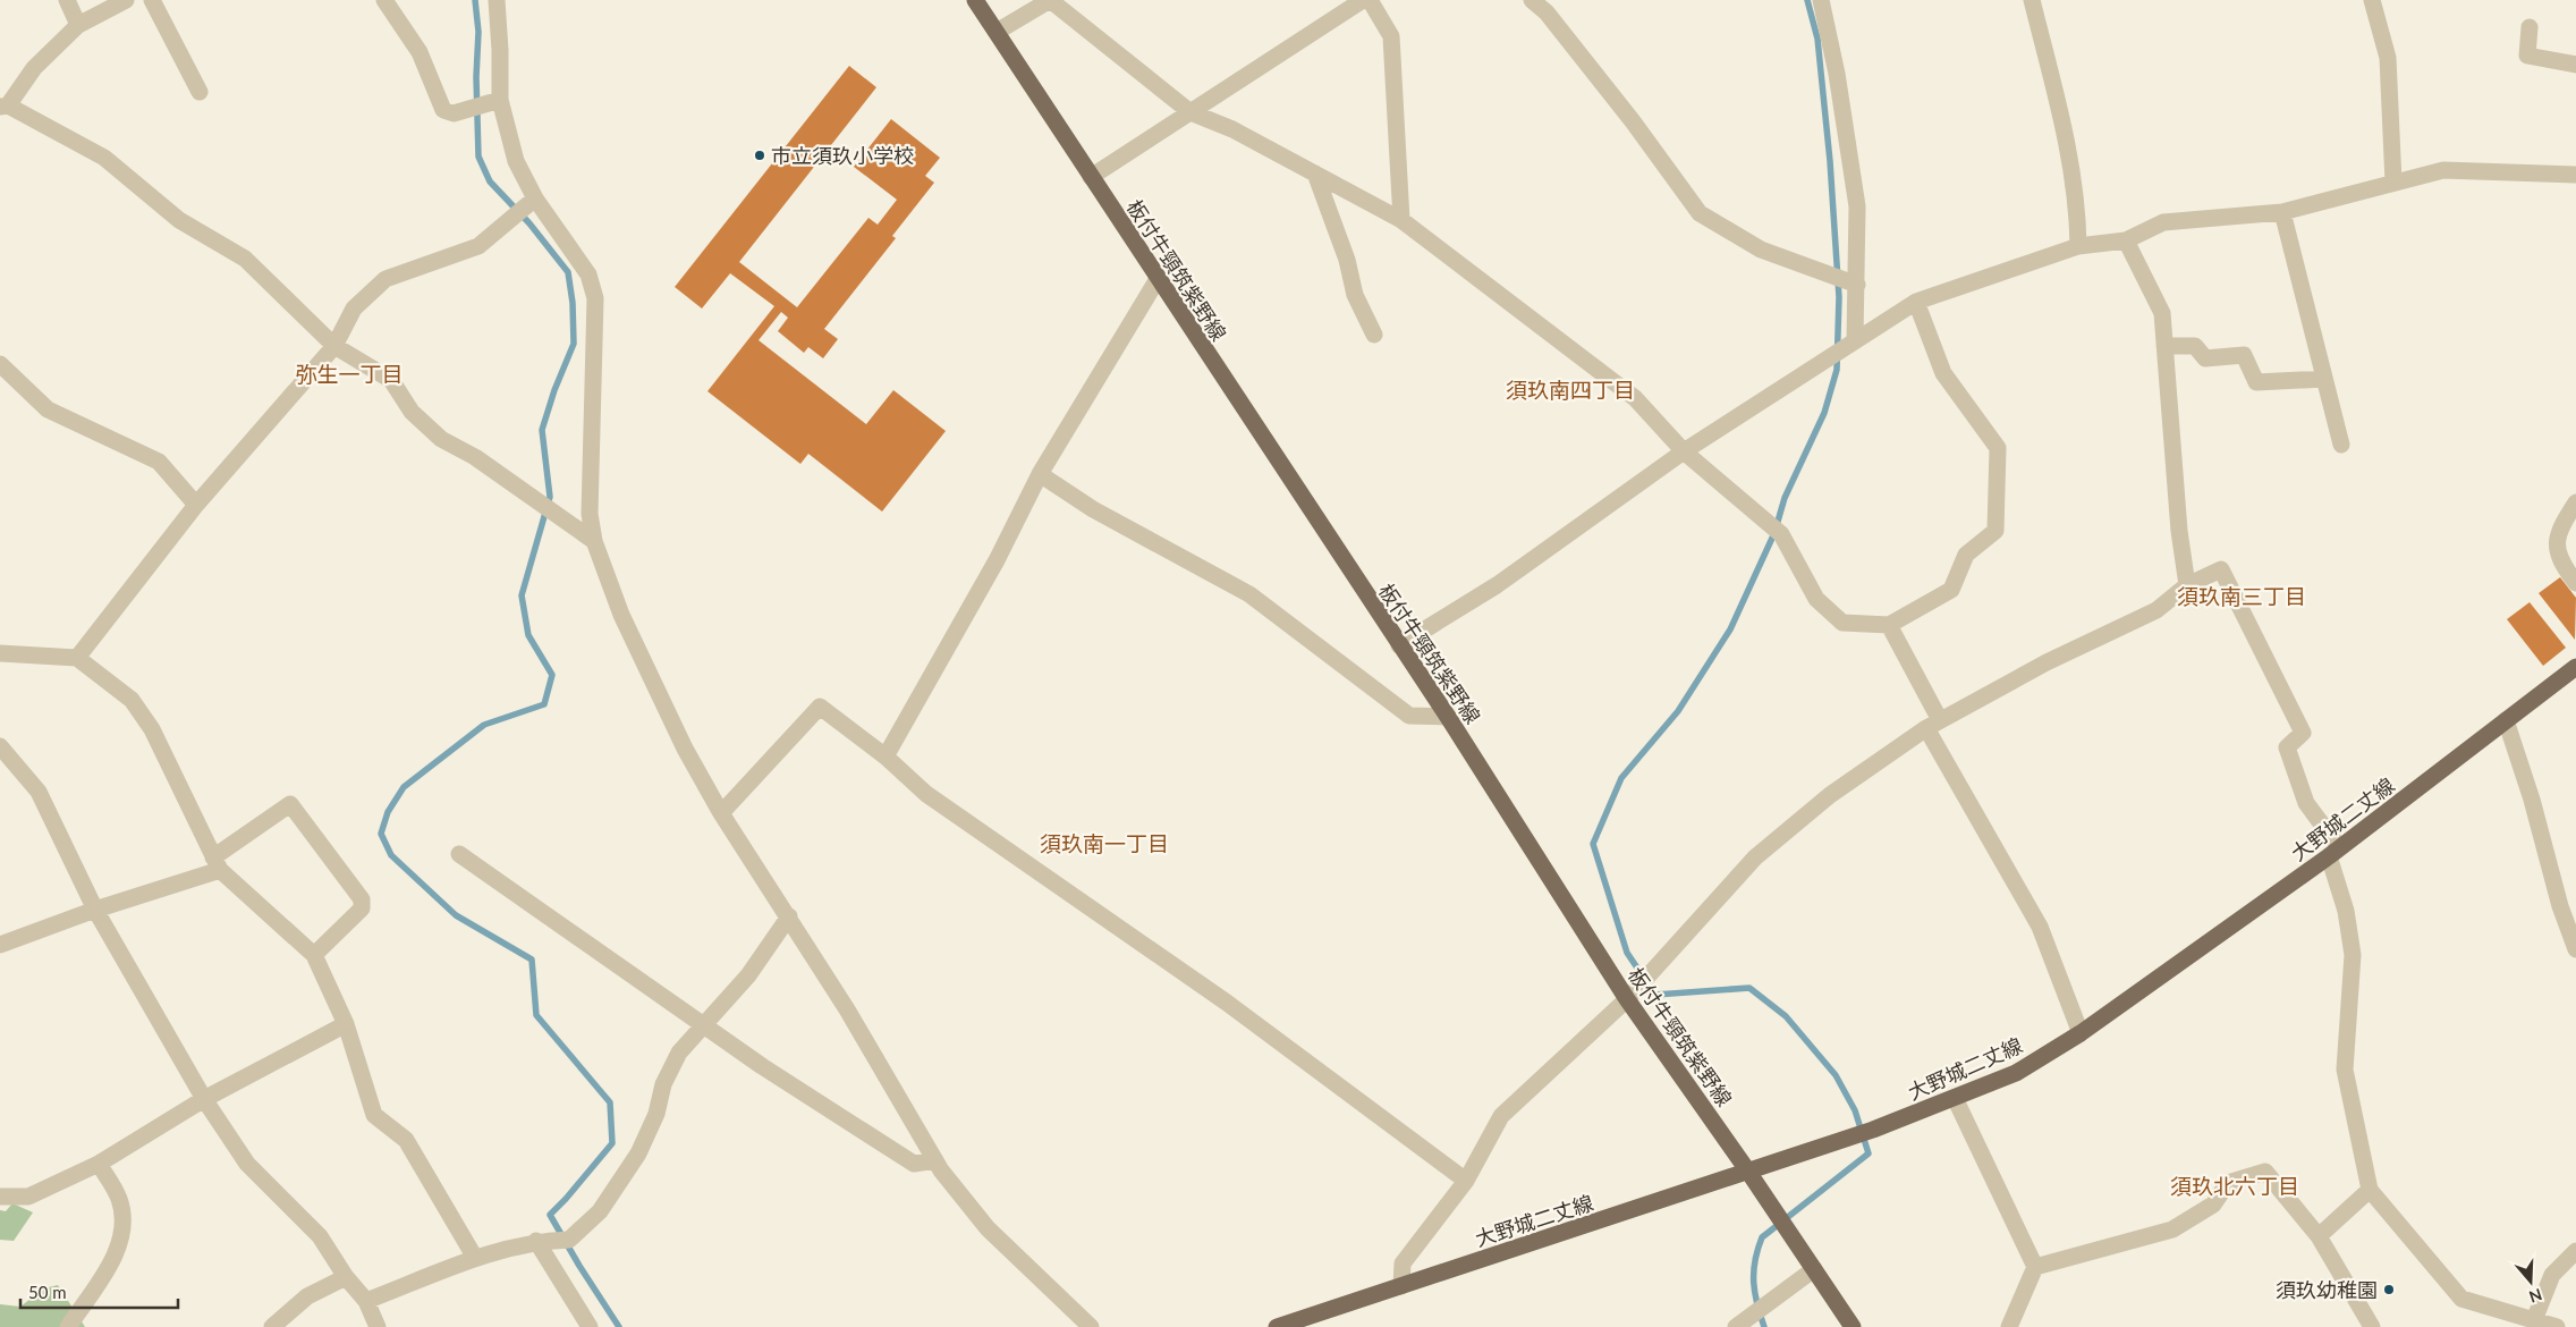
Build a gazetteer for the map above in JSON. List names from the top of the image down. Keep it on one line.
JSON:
{"streets":{"main road":["板付牛頸筑紫野線","大野城二丈線"]},"crossings":[["板付牛頸筑紫野線","大野城二丈線"]],"districts":["弥生一丁目","須玖南四丁目","須玖南三丁目","須玖南一丁目","須玖北六丁目"],"places":["市立須玖小学校","須玖幼稚園"],"scale_bar":"50 m","north":"bottom"}
